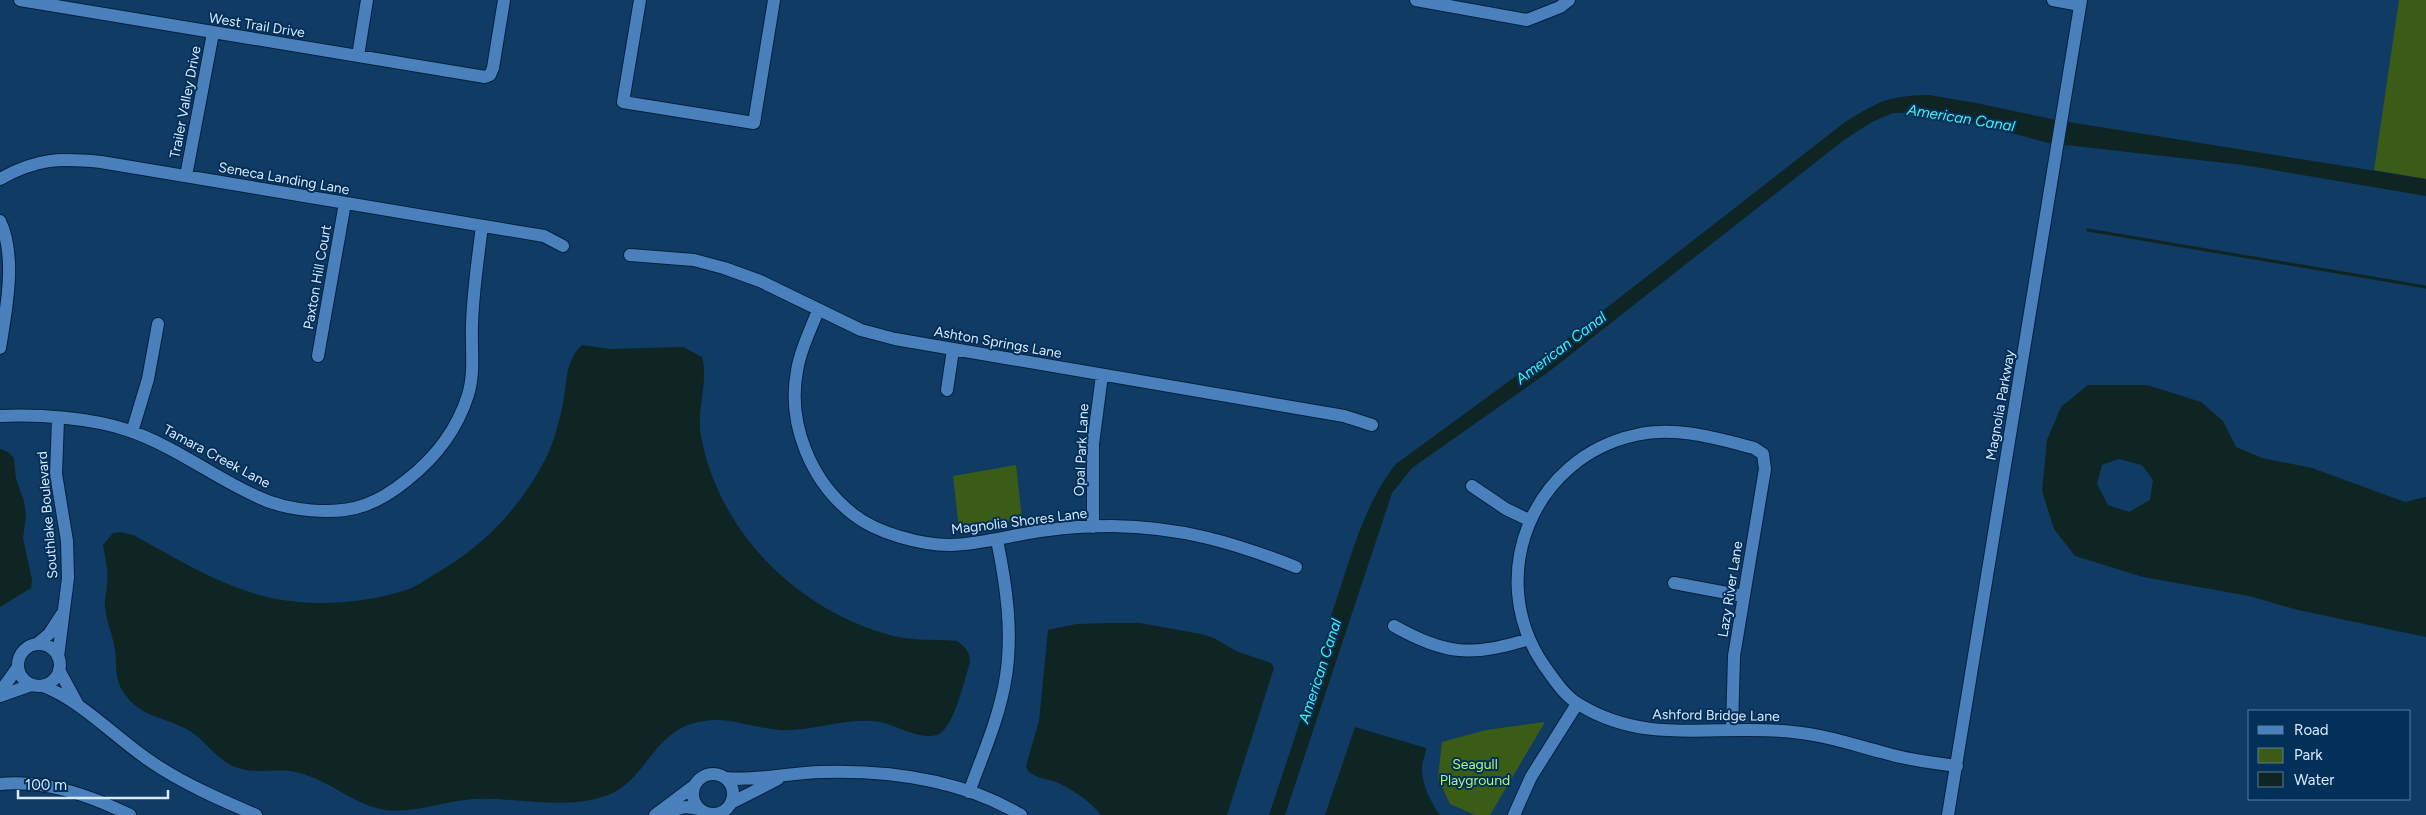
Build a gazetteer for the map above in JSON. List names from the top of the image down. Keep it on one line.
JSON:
{"streets":{"street":["West Trail Drive","Trailer Valley Drive","Seneca Landing Lane","Paxton Hill Court","Ashton Springs Lane","Magnolia Parkway","Opal Park Lane","Tamara Creek Lane","Southlake Boulevard","Magnolia Shores Lane","Lazy River Lane","Ashford Bridge Lane"]},"crossings":[["West Trail Drive","Trailer Valley Drive"],["Trailer Valley Drive","Seneca Landing Lane"],["Seneca Landing Lane","Paxton Hill Court"],["Seneca Landing Lane","Tamara Creek Lane"],["Ashton Springs Lane","Opal Park Lane"],["Ashton Springs Lane","Magnolia Shores Lane"],["Magnolia Parkway","Ashford Bridge Lane"],["Opal Park Lane","Magnolia Shores Lane"],["Tamara Creek Lane","Southlake Boulevard"],["Lazy River Lane","Ashford Bridge Lane"]],"water":["American Canal"],"parks":["Seagull Playground"],"legend":["Road","Park","Water"],"scale_bar":"100 m"}
